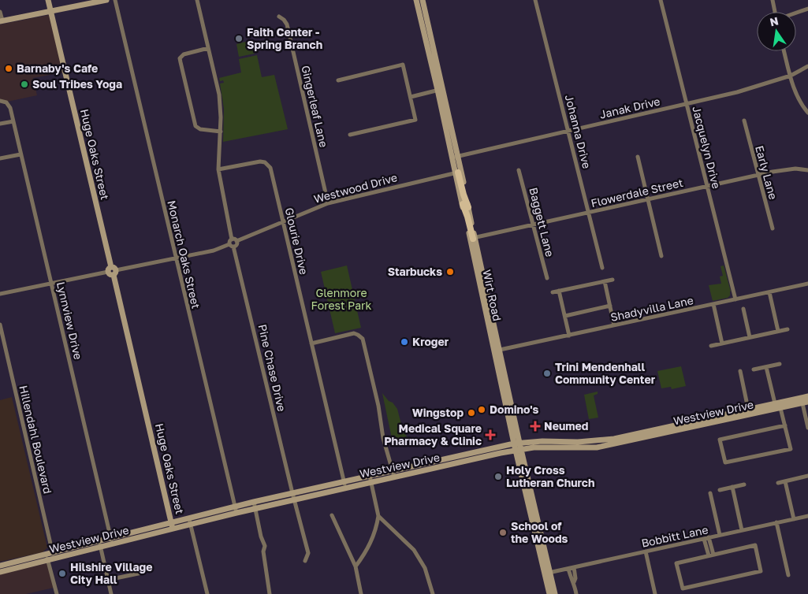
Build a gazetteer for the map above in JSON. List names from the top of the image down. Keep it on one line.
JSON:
{"streets":{"main road":["Huge Oaks Street","Wirt Road","Westview Drive"],"street":["Gingerleaf Lane","Janak Drive","Johanna Drive","Jacquelyn Drive","Early Lane","Westwood Drive","Flowerdale Street","Baggett Lane","Glourie Drive","Monarch Oaks Street","Shadyvilla Lane","Lynnview Drive","Pine Chase Drive","Hillendahl Boulevard","Bobbitt Lane"]},"crossings":[["Gingerleaf Lane","Westwood Drive"],["Janak Drive","Johanna Drive"],["Janak Drive","Jacquelyn Drive"],["Johanna Drive","Flowerdale Street"],["Jacquelyn Drive","Flowerdale Street"],["Jacquelyn Drive","Shadyvilla Lane"],["Huge Oaks Street","Westview Drive"],["Early Lane","Flowerdale Street"],["Westwood Drive","Glourie Drive"],["Westwood Drive","Pine Chase Drive"],["Flowerdale Street","Baggett Lane"],["Flowerdale Street","Wirt Road"],["Glourie Drive","Westview Drive"],["Monarch Oaks Street","Westview Drive"],["Wirt Road","Shadyvilla Lane"],["Wirt Road","Westview Drive"],["Wirt Road","Bobbitt Lane"],["Lynnview Drive","Westview Drive"],["Pine Chase Drive","Westview Drive"],["Westview Drive","Hillendahl Boulevard"]],"parks":["Glenmore Forest Park"],"places":{"other":["Faith Center - Spring Branch","Barnaby's Cafe","Soul Tribes Yoga","Starbucks","Kroger","Trini Mendenhall Community Center","Domino's","Wingstop","Holy Cross Lutheran Church","School of the Woods","Hilshire Village City Hall"],"health":["Neumed","Medical Square Pharmacy & Clinic"]},"north":"top"}
